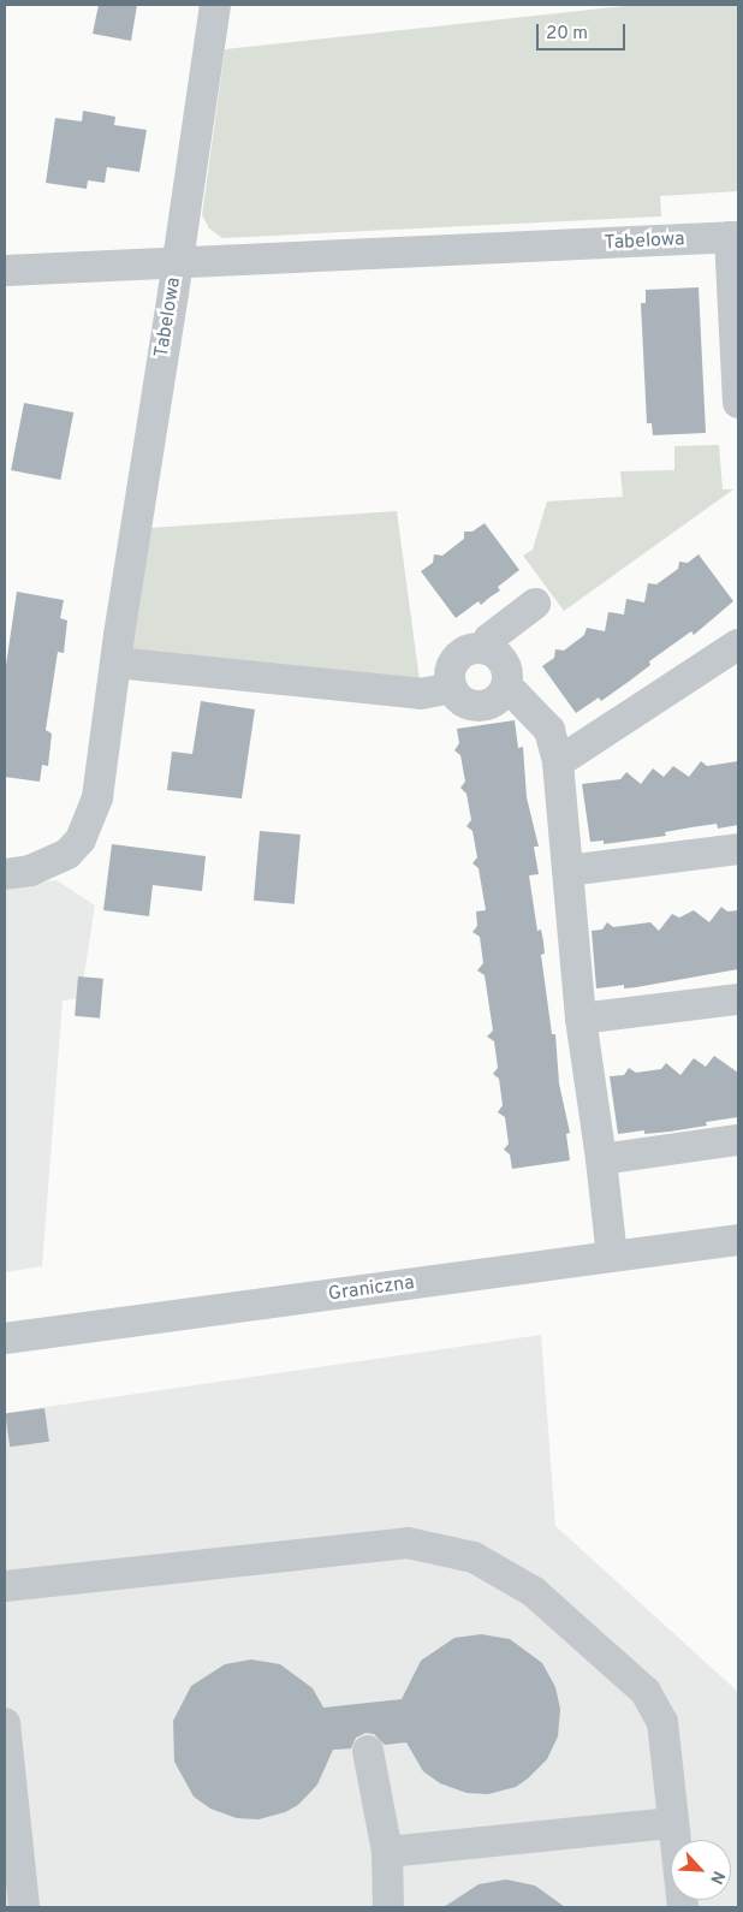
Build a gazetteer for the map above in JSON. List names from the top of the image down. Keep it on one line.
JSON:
{"streets":{"street":["Tabelowa","Graniczna"]},"scale_bar":"20 m","north":"bottom right"}
